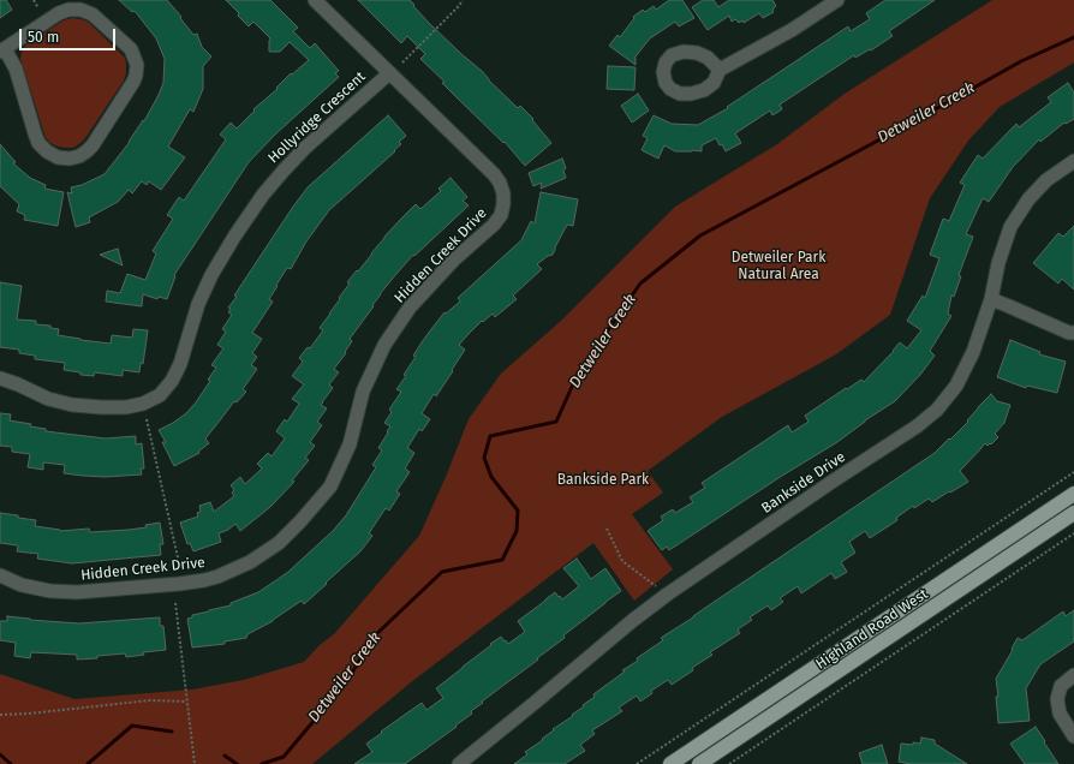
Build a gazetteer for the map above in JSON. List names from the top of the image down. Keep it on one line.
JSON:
{"streets":{"main road":["Highland Road West"],"street":["Hollyridge Crescent","Hidden Creek Drive","Bankside Drive"]},"crossings":[["Hollyridge Crescent","Hidden Creek Drive"]],"water":["Detweiler Creek"],"parks":["Detweiler Park Natural Area","Bankside Park"],"scale_bar":"50 m"}
